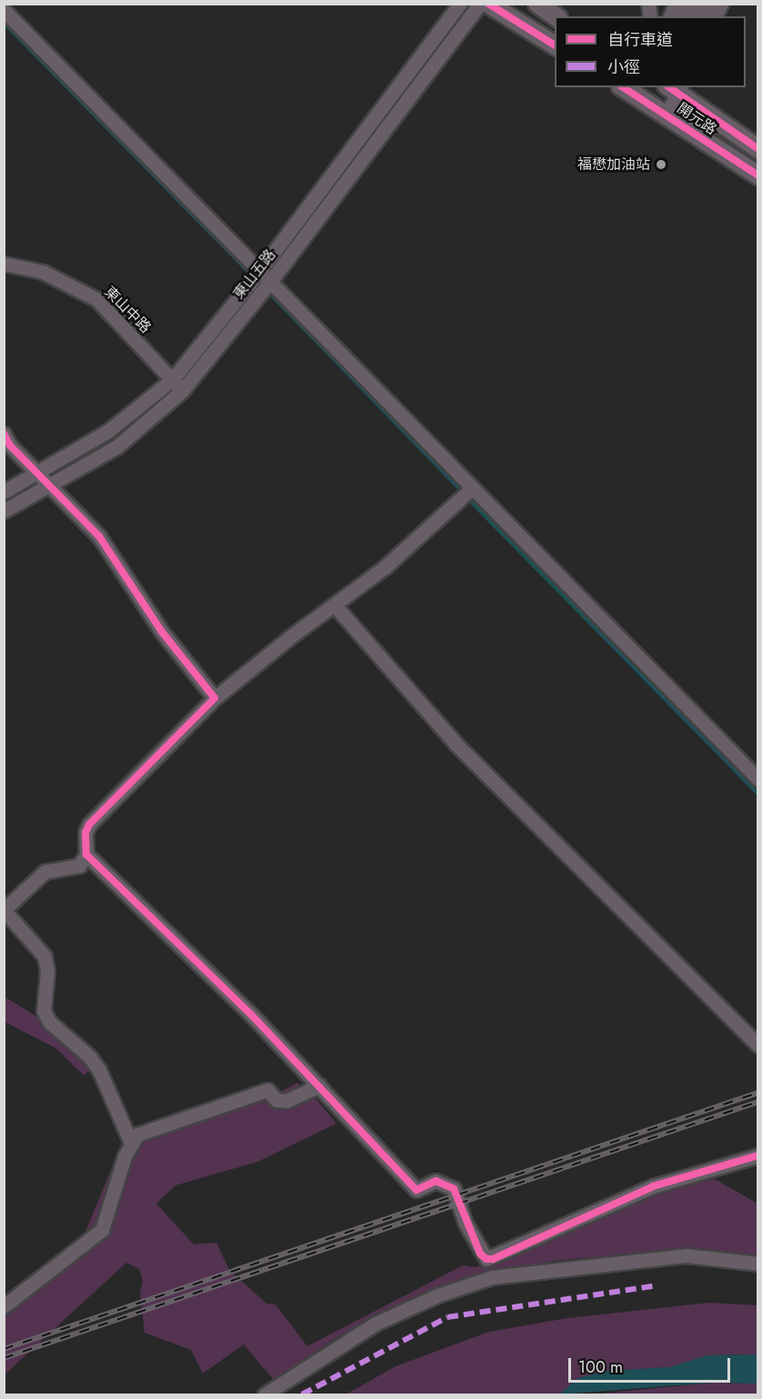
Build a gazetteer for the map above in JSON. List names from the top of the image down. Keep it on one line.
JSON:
{"streets":{"main road":["開元路"],"street":["東山五路","東山中路"]},"crossings":[["東山五路","東山中路"]],"places":["福懋加油站"],"legend":["自行車道","小徑"],"scale_bar":"100 m"}
